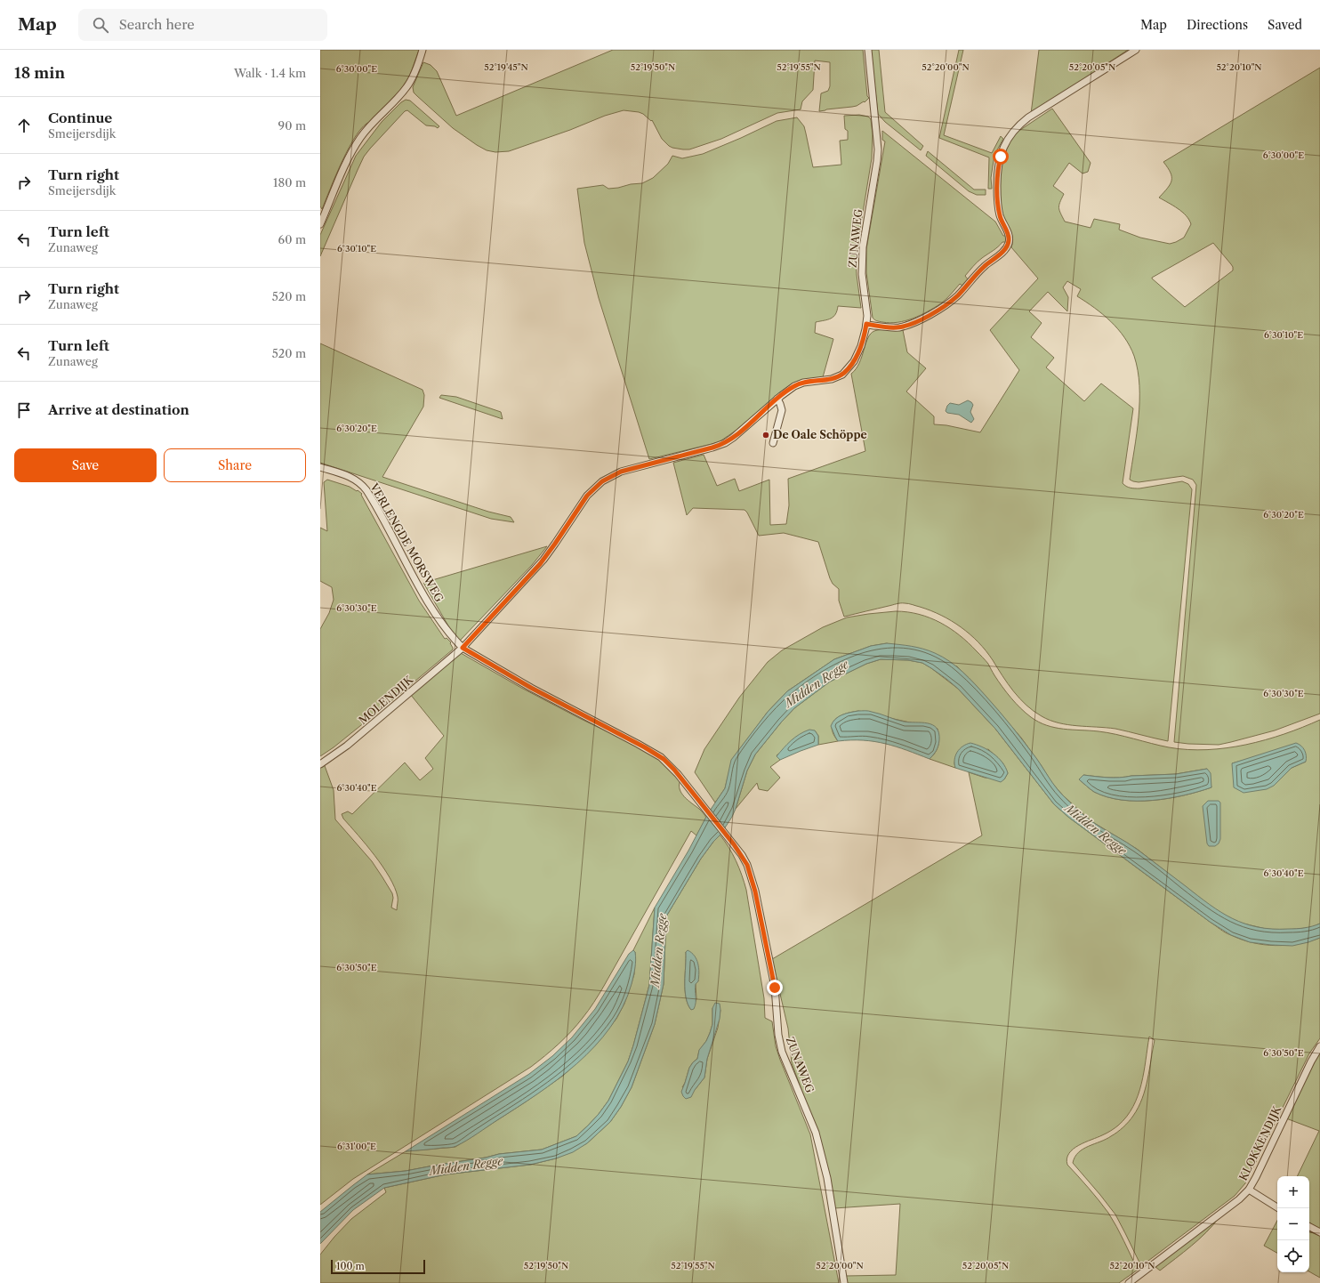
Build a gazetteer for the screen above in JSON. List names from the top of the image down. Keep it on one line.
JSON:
{"streets":{"street":["ZUNAWEG","VERLENGDE MORSWEG","MOLENDIJK","KLOKKENDIJK"]},"crossings":[["ZUNAWEG","VERLENGDE MORSWEG"],["ZUNAWEG","MOLENDIJK"],["VERLENGDE MORSWEG","MOLENDIJK"]],"water":["Midden Regge"],"places":["De Oale Schöppe"],"scale_bar":"100 m","page":{"header":"Map","search":"Search here","nav":["Map","Directions","Saved"],"heading":["18 min","Walk · 1.4 km"],"list":[["Continue","Smeijersdijk","90 m"],["Turn right","Smeijersdijk","180 m"],["Turn left","Zunaweg","60 m"],["Turn right","Zunaweg","520 m"],["Turn left","Zunaweg","520 m"],"Arrive at destination"],"buttons":["Save","Share"],"map_buttons":["+","−"],"scale":"100 m"},"coordinates":["52°19'45\"N","52°19'50\"N","52°19'55\"N","52°20'00\"N","52°20'05\"N","52°20'10\"N","6°30'00\"E","6°30'10\"E","6°30'20\"E","6°30'30\"E","6°30'40\"E","6°30'50\"E","6°31'00\"E"]}
